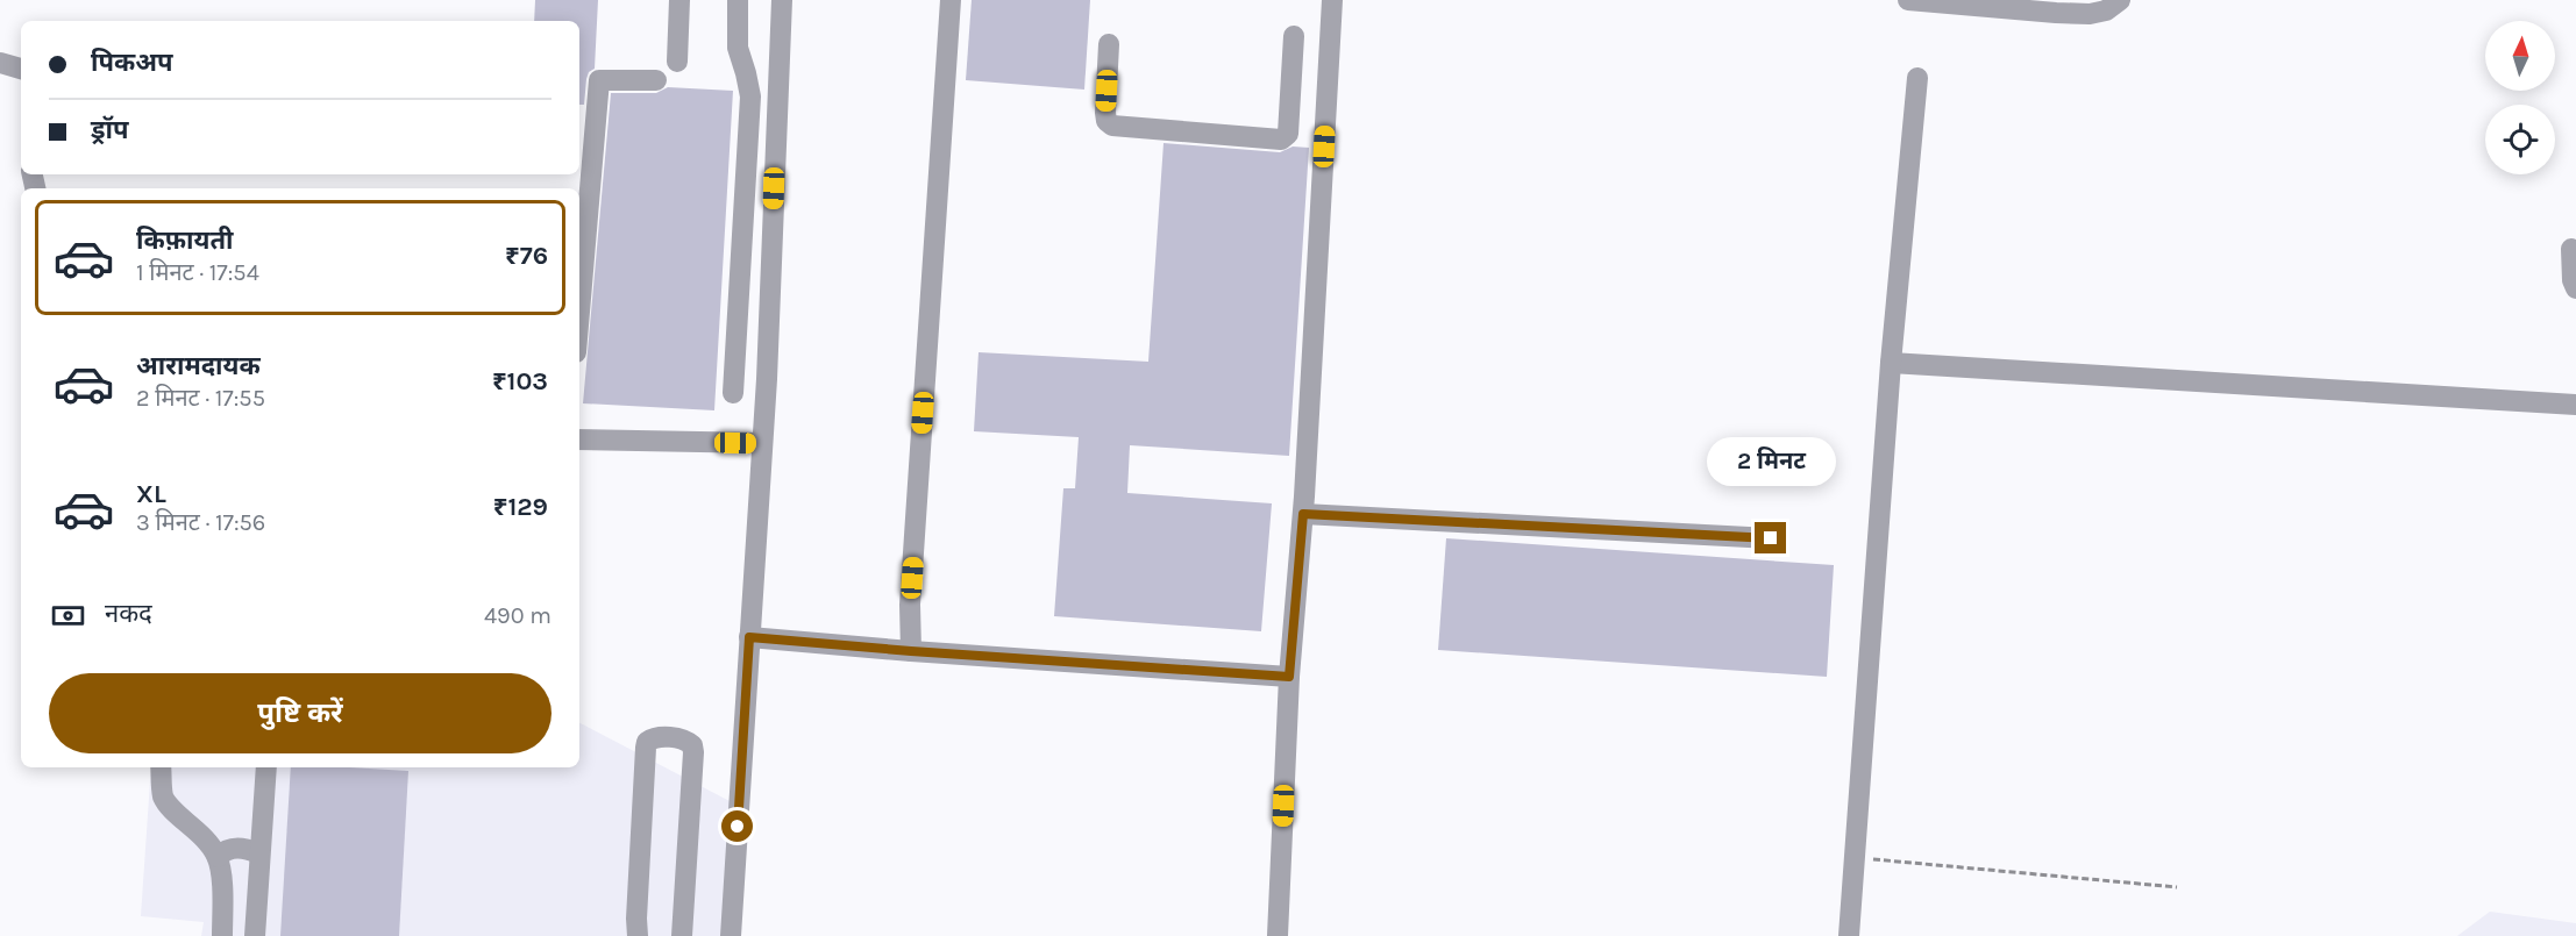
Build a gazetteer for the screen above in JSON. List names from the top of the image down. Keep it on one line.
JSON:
{"north":"top","page":{"banner":["पिकअप","ड्रॉप"],"list":[{"name":"किफ़ायती","note":"1 मिनट · 17:54","value":"₹76"},{"name":"आरामदायक","note":"2 मिनट · 17:55","value":"₹103"},{"name":"XL","note":"3 मिनट · 17:56","value":"₹129"}],"bubble":"2 मिनट","pay":["नकद","490 m"],"buttons":"पुष्टि करें"}}
